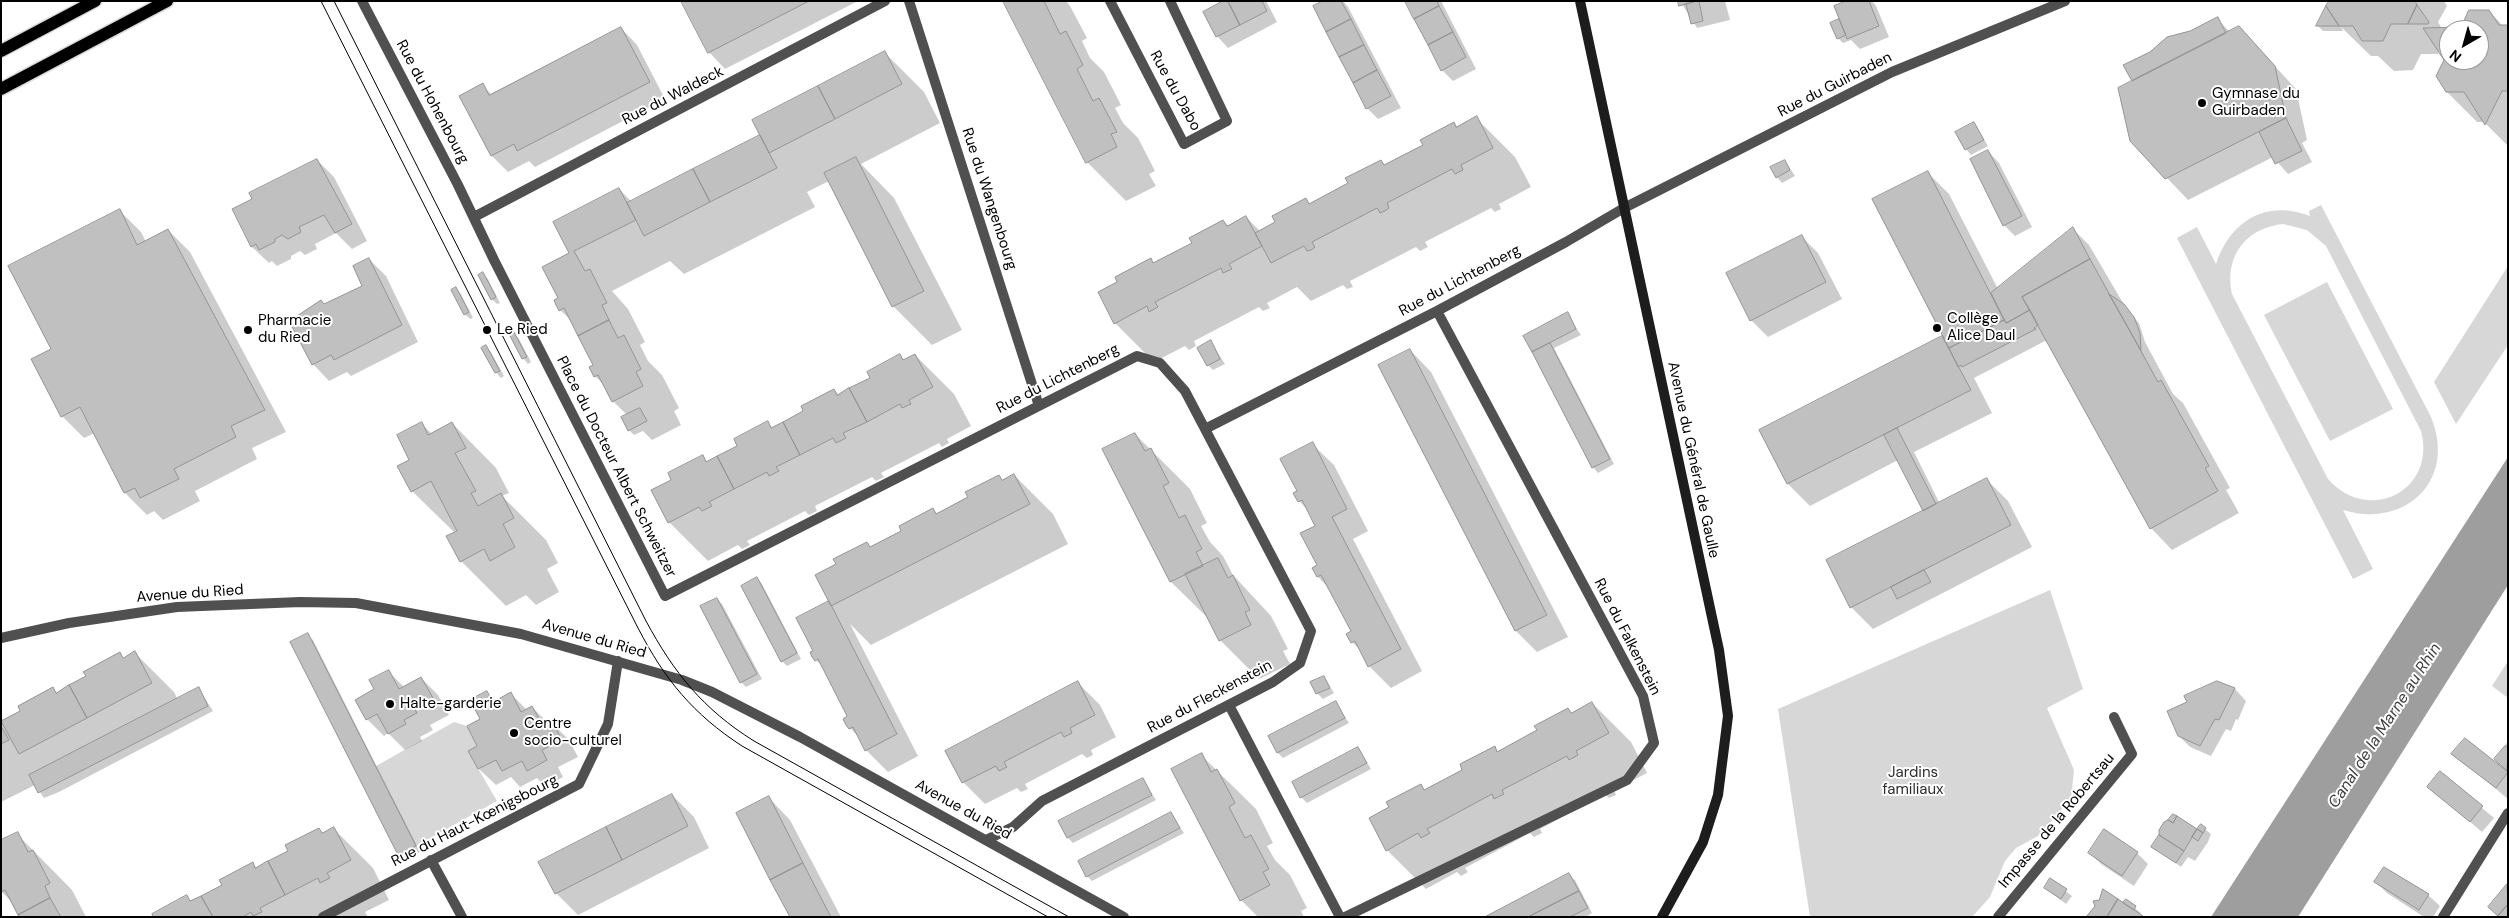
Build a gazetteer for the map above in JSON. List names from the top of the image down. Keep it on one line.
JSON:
{"streets":{"street":["Rue du Guirbaden","Rue du Dabo","Rue du Waldeck","Rue du Hohenbourg","Rue du Wangenbourg","Rue du Lichtenberg","Avenue du Général de Gaulle","Place du Docteur Albert Schweitzer","Avenue du Ried","Rue du Falkenstein","Rue du Fleckenstein","Rue du Haut-Kœnigsbourg","Impasse de la Robertsau"]},"crossings":[["Rue du Guirbaden","Rue du Lichtenberg"],["Rue du Guirbaden","Avenue du Général de Gaulle"],["Rue du Waldeck","Rue du Hohenbourg"],["Rue du Waldeck","Place du Docteur Albert Schweitzer"],["Rue du Hohenbourg","Place du Docteur Albert Schweitzer"],["Rue du Wangenbourg","Rue du Lichtenberg"],["Rue du Lichtenberg","Avenue du Général de Gaulle"],["Rue du Lichtenberg","Place du Docteur Albert Schweitzer"],["Rue du Lichtenberg","Rue du Falkenstein"],["Rue du Lichtenberg","Rue du Fleckenstein"],["Avenue du Ried","Rue du Fleckenstein"],["Avenue du Ried","Rue du Haut-Kœnigsbourg"]],"water":["Canal de la Marne au Rhin"],"parks":["Jardins familiaux"],"places":["Gymnase du Guirbaden","Collège Alice Daul","Pharmacie du Ried","Le Ried","Halte-garderie","Centre socio-culturel"],"north":"bottom left"}
